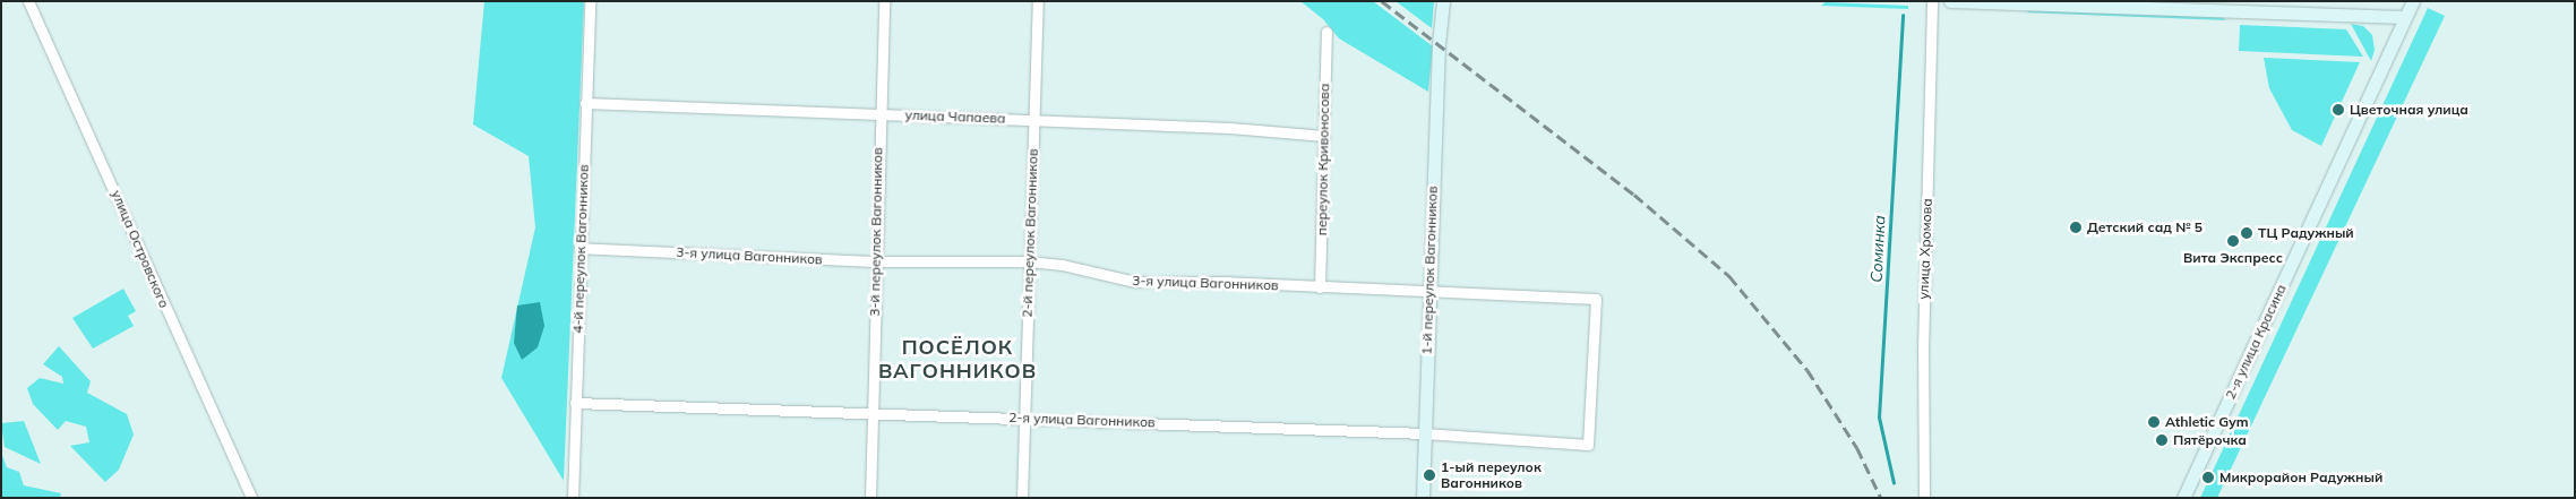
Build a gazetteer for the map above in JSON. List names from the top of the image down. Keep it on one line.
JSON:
{"streets":{"main road":["1-й переулок Вагонников","2-я улица Красина"],"street":["улица Чапаева","переулок Кривоносова","3-й переулок Вагонников","2-й переулок Вагонников","улица Островского","4-й переулок Вагонников","улица Хромова","3-я улица Вагонников","2-я улица Вагонников"]},"crossings":[["улица Чапаева","переулок Кривоносова"],["улица Чапаева","3-й переулок Вагонников"],["улица Чапаева","2-й переулок Вагонников"],["улица Чапаева","4-й переулок Вагонников"],["переулок Кривоносова","3-я улица Вагонников"],["3-й переулок Вагонников","3-я улица Вагонников"],["3-й переулок Вагонников","2-я улица Вагонников"],["2-й переулок Вагонников","3-я улица Вагонников"],["2-й переулок Вагонников","2-я улица Вагонников"],["4-й переулок Вагонников","3-я улица Вагонников"],["4-й переулок Вагонников","2-я улица Вагонников"],["3-я улица Вагонников","1-й переулок Вагонников"],["3-я улица Вагонников","2-я улица Вагонников"],["1-й переулок Вагонников","2-я улица Вагонников"]],"districts":["ПОСЁЛОК ВАГОННИКОВ"],"water":["Соминка"],"places":["Цветочная улица","Детский сад № 5","ТЦ Радужный","Вита Экспресс","Athletic Gym","Пятёрочка","1-ый переулок Вагонников","Микрорайон Радужный"]}
